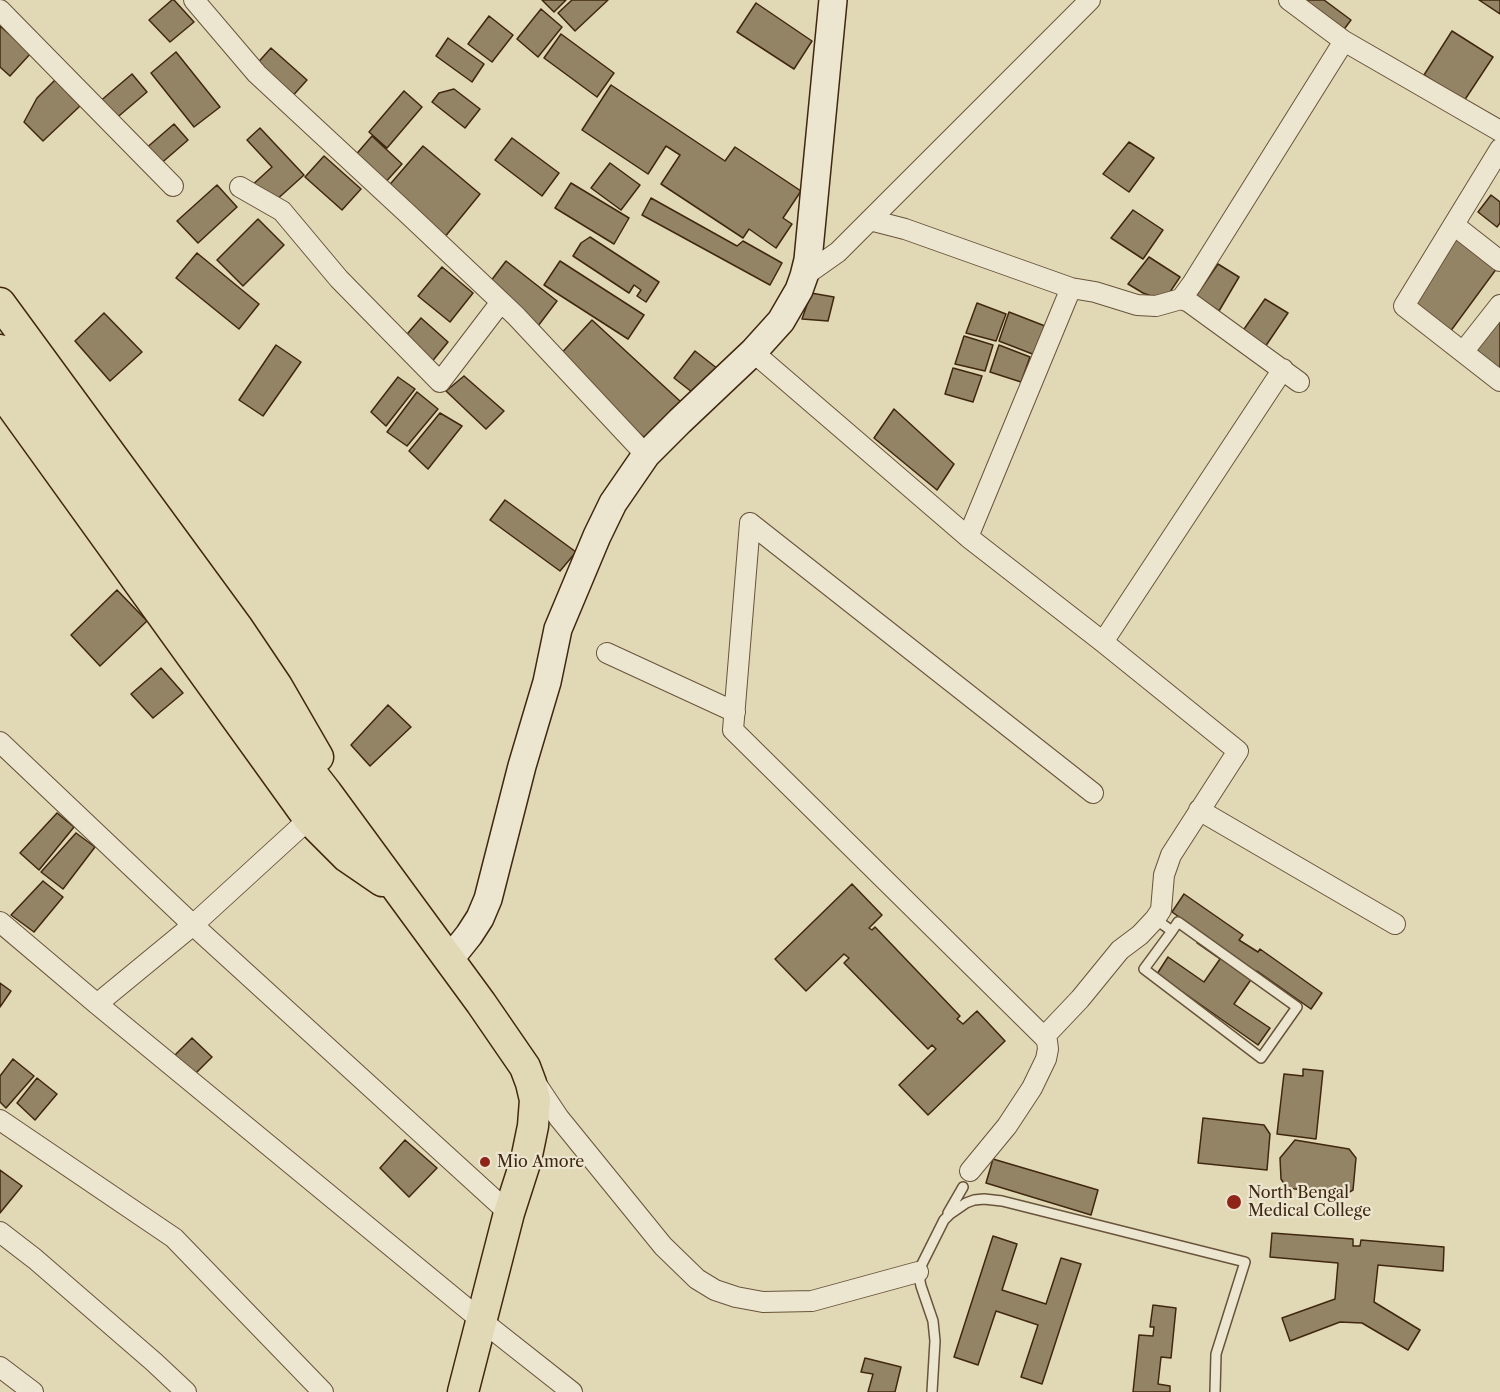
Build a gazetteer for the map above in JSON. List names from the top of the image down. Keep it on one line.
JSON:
{"places":["Mio Amore","North Bengal Medical College"]}
